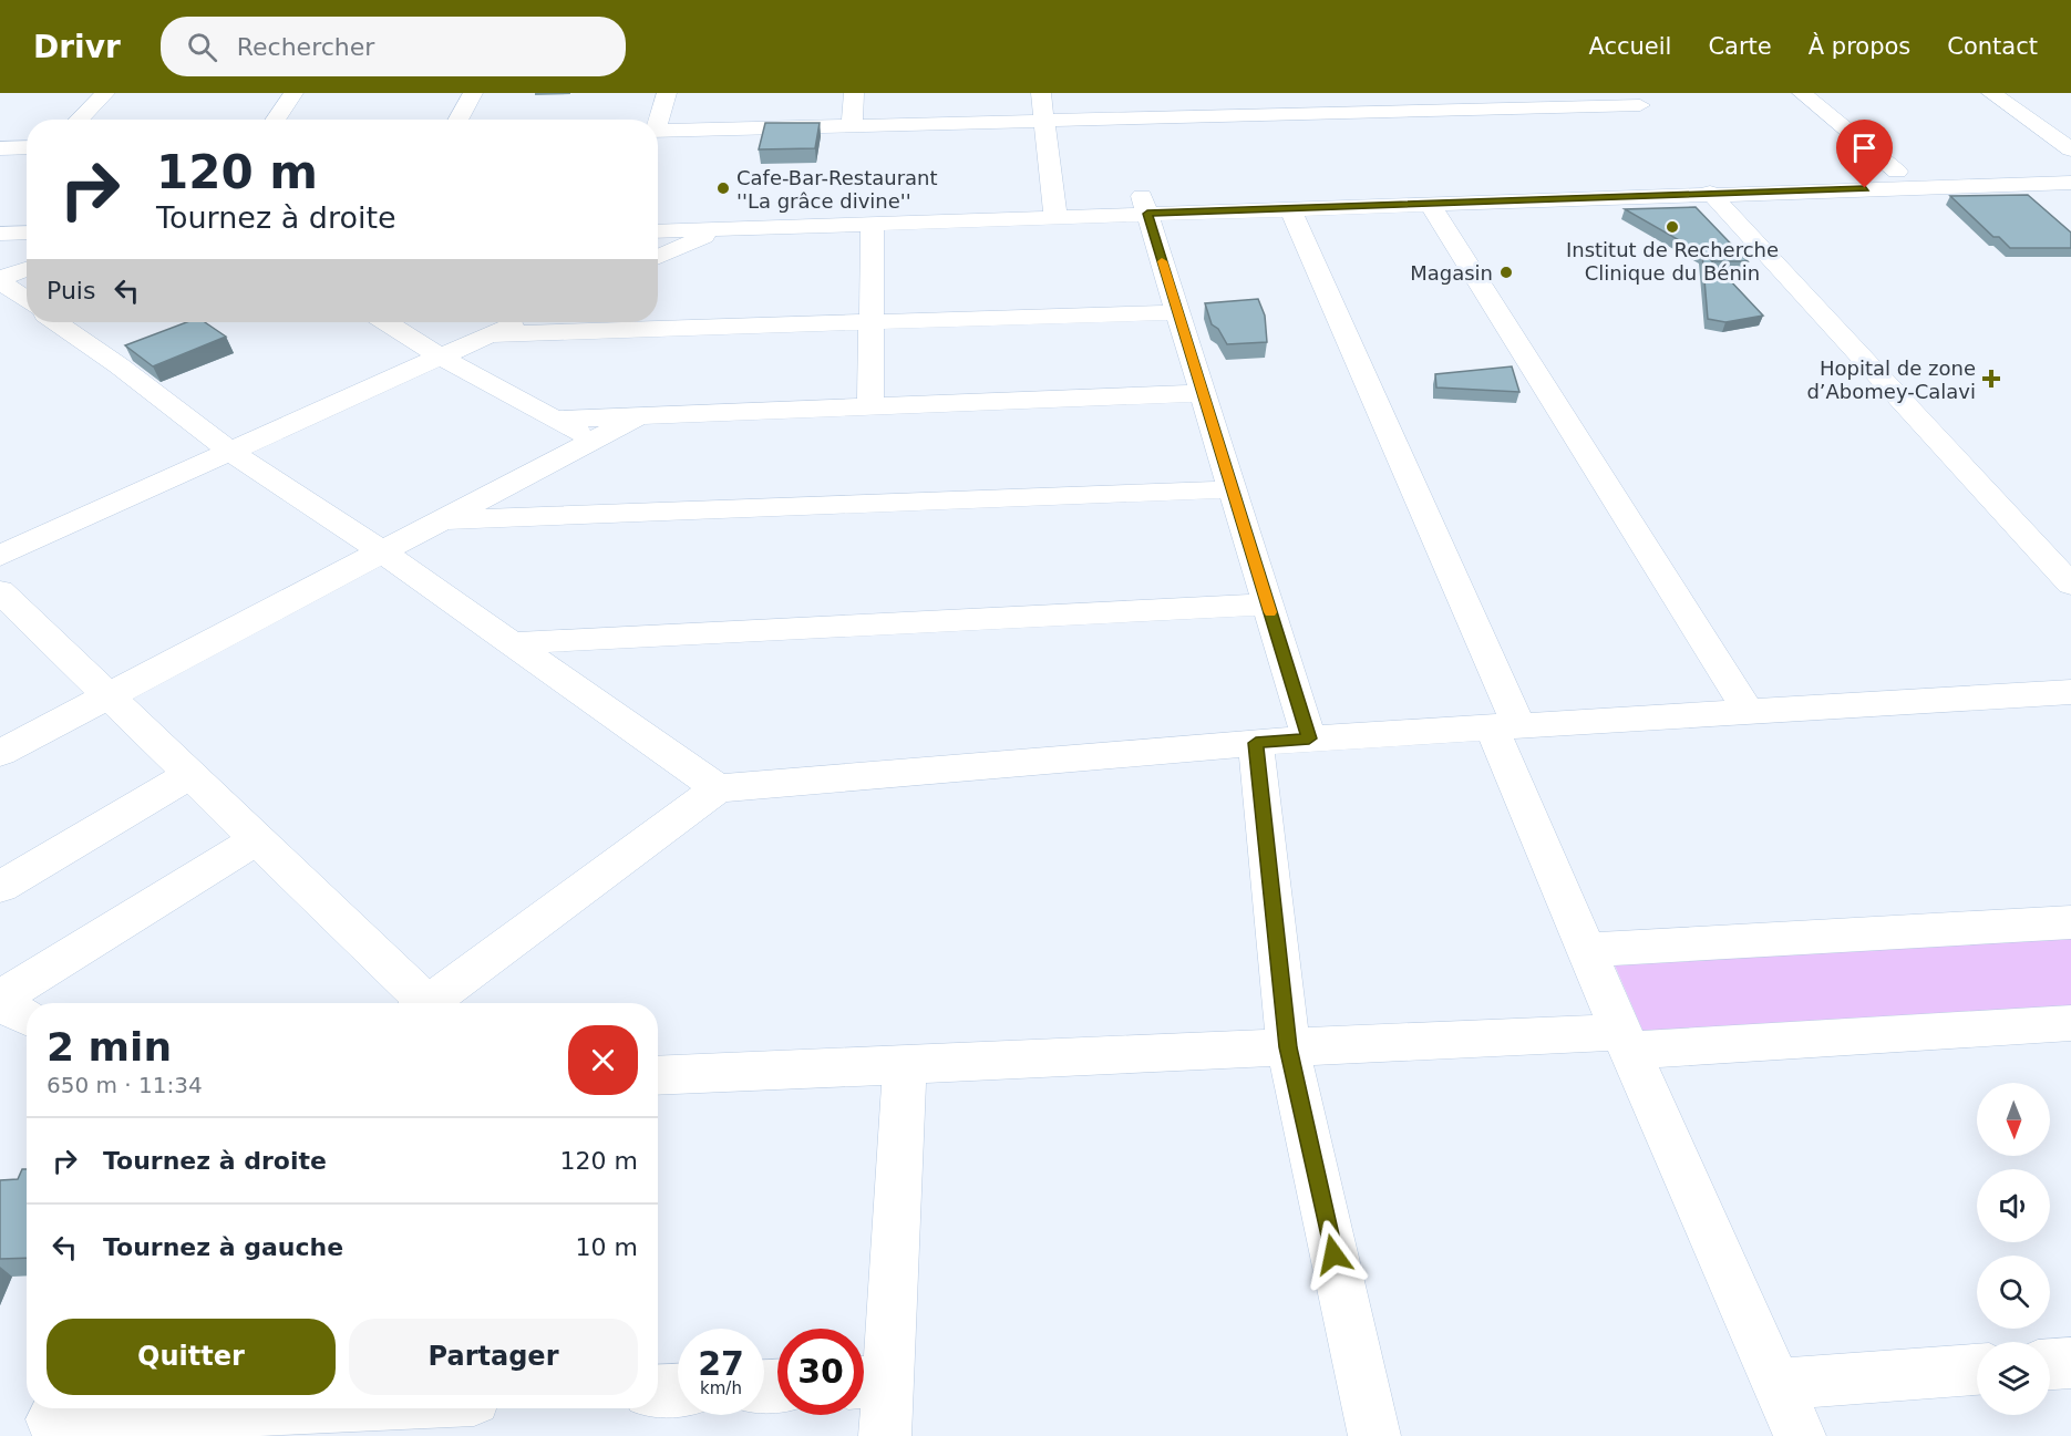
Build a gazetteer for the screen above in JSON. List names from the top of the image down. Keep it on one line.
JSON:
{"places":{"other":["Cafe-Bar-Restaurant ''La grâce divine''","Institut de Recherche Clinique du Bénin","Magasin"],"health":["Hopital de zone d’Abomey-Calavi"]},"north":"bottom","page":{"header":"Drivr","search":"Rechercher","nav":["Accueil","Carte","À propos","Contact"],"turn":["120 m","Tournez à droite"],"then":"Puis","heading":["2 min","650 m · 11:34"],"list":[{"name":"Tournez à droite","value":"120 m"},{"name":"Tournez à gauche","value":"10 m"}],"buttons":["Quitter","Partager"],"speed":"27 km/h","limit":"30"}}
